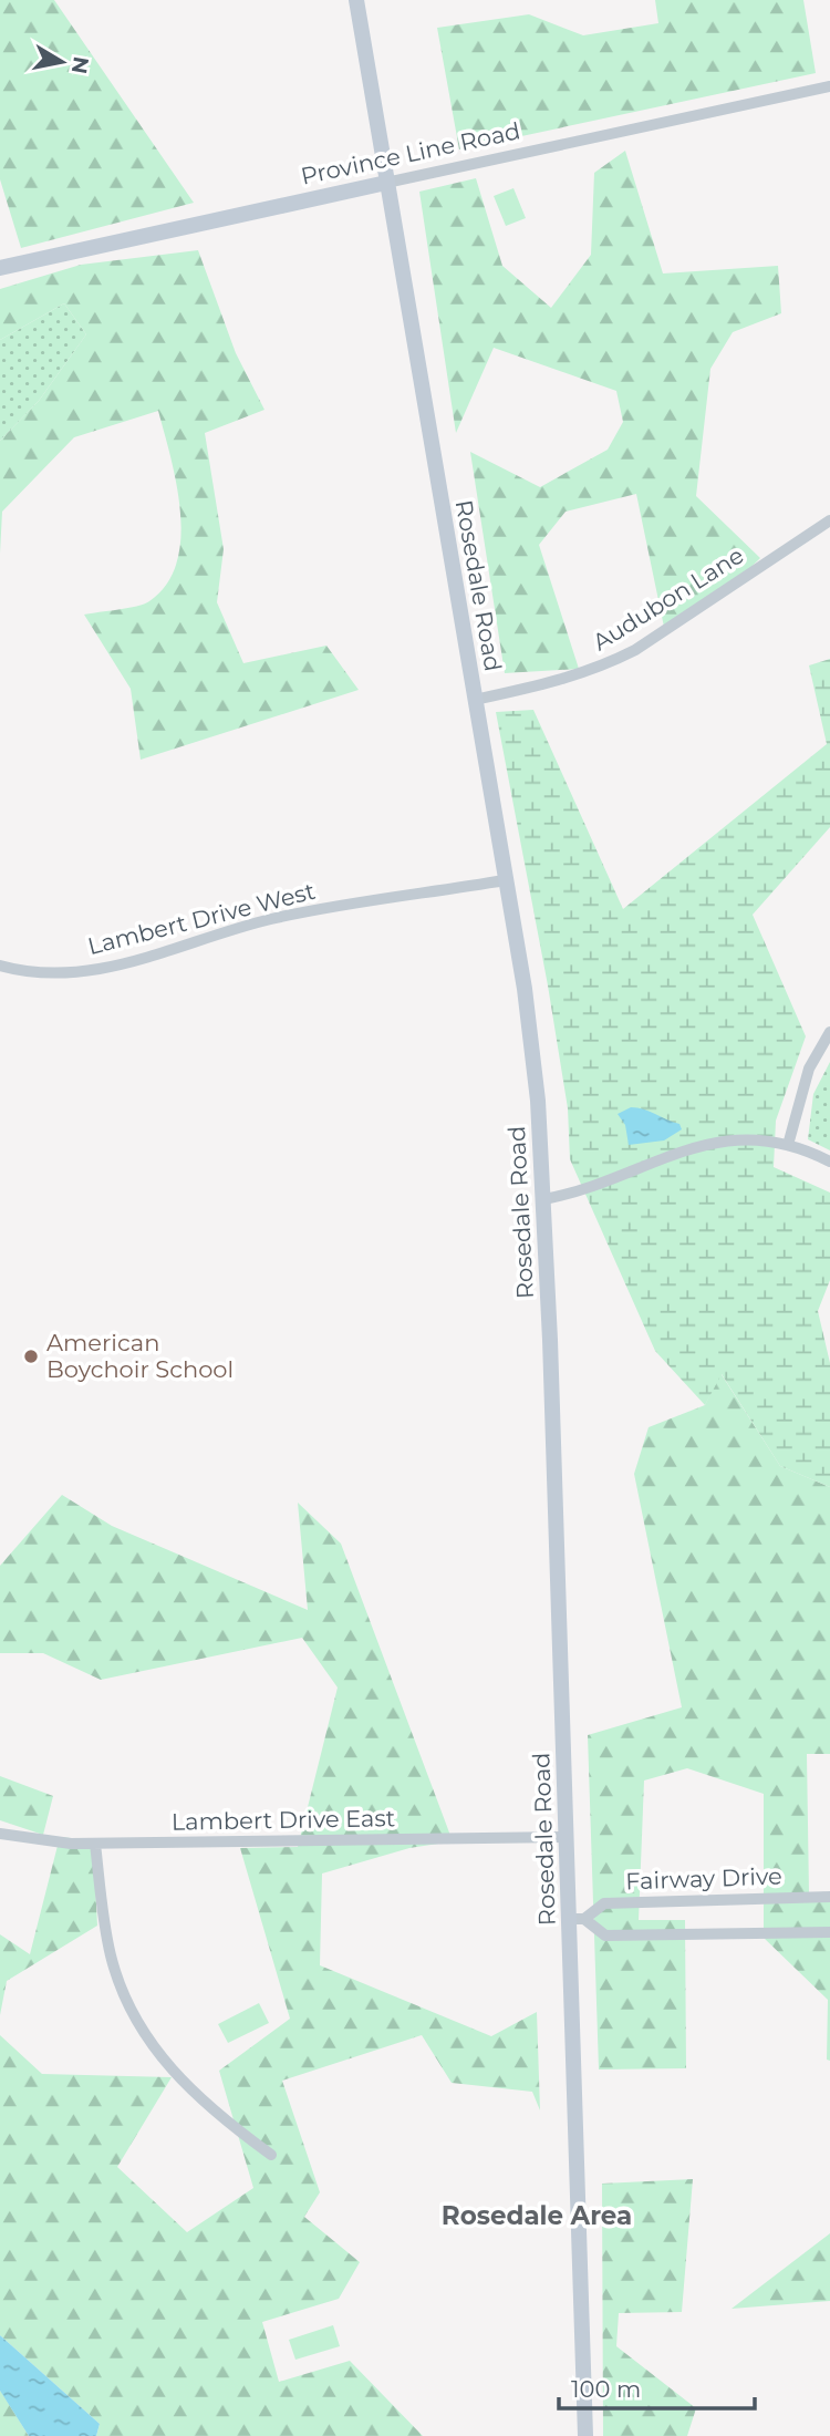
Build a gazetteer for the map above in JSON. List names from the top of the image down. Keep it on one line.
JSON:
{"streets":{"street":["Province Line Road","Rosedale Road","Audubon Lane","Lambert Drive West","Lambert Drive East","Fairway Drive"]},"crossings":[["Province Line Road","Rosedale Road"],["Rosedale Road","Audubon Lane"],["Rosedale Road","Lambert Drive West"],["Rosedale Road","Lambert Drive East"],["Rosedale Road","Fairway Drive"]],"districts":["Rosedale Area"],"places":["American Boychoir School"],"scale_bar":"100 m","north":"right"}
